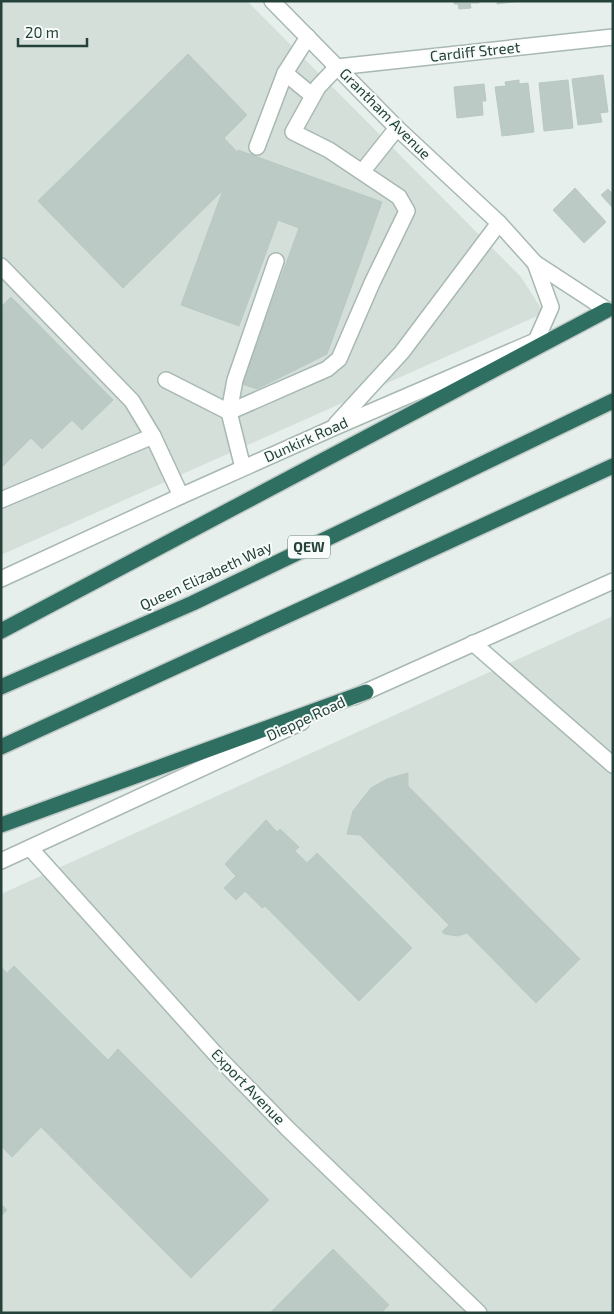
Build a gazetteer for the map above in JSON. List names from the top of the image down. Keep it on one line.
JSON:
{"streets":{"highway":["QEW","Queen Elizabeth Way"],"street":["Cardiff Street","Grantham Avenue","Dunkirk Road","Dieppe Road","Export Avenue"]},"crossings":[["Cardiff Street","Grantham Avenue"],["Grantham Avenue","Dunkirk Road"],["Dieppe Road","Export Avenue"]],"scale_bar":"20 m"}
